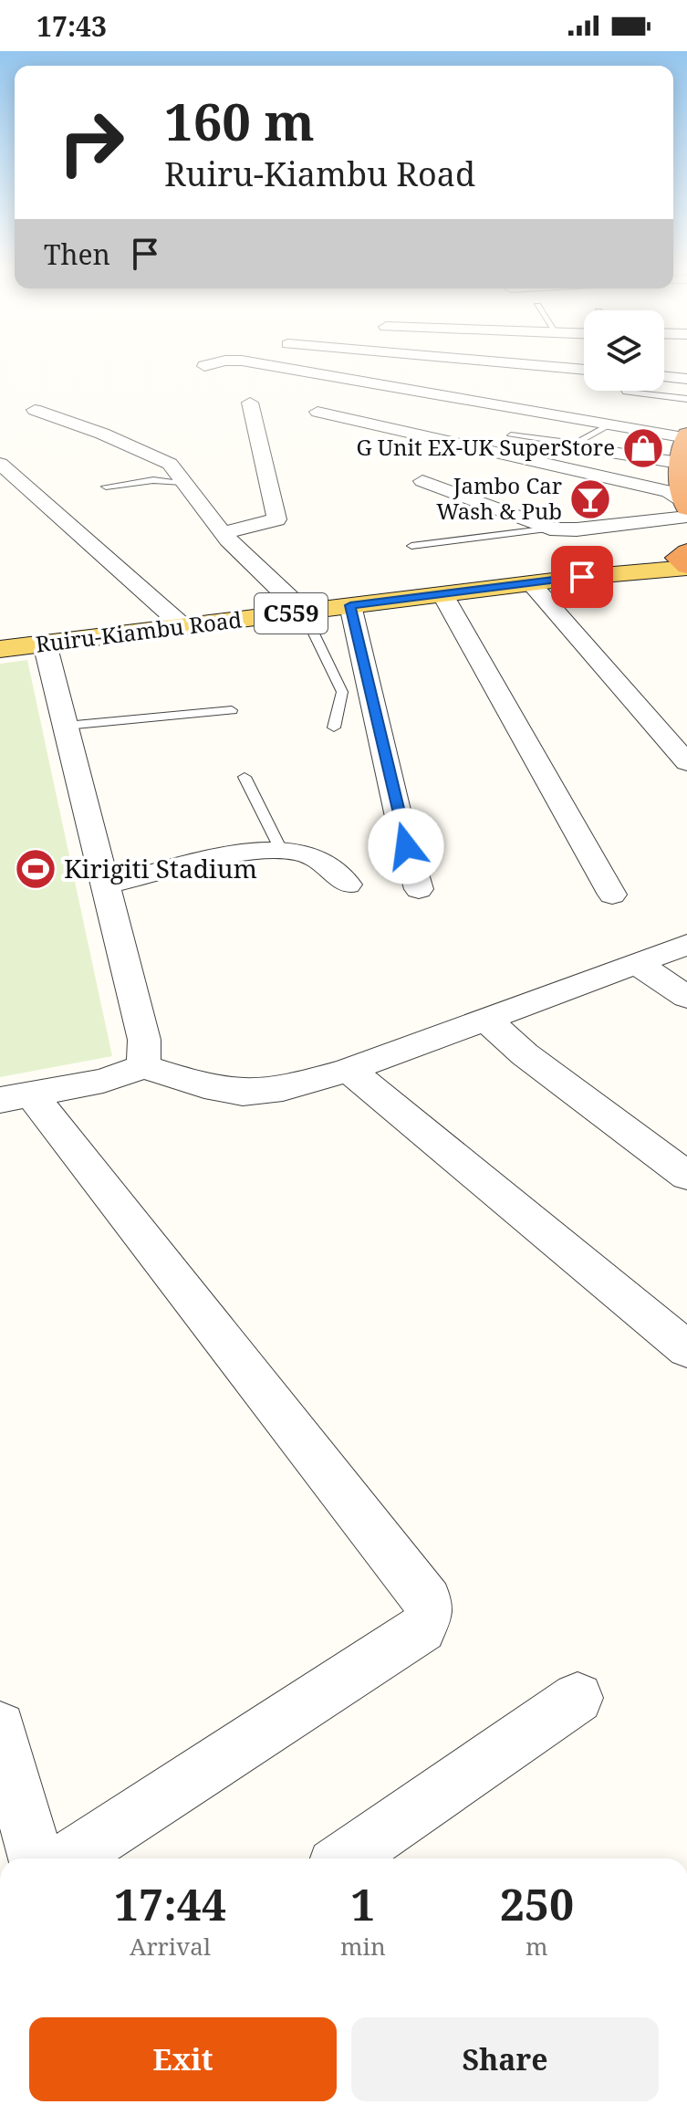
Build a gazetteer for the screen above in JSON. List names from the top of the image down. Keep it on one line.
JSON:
{"streets":{"main road":["C559","Ruiru-Kiambu Road"]},"places":{"shop":["G Unit EX-UK SuperStore"],"bar":["Jambo Car Wash & Pub"],"sports":["Kirigiti Stadium"]},"page":{"status":"17:43","turn":["160 m","Ruiru-Kiambu Road"],"then":"Then","eta":["17:44","Arrival","1","min","250","m"],"buttons":["Exit","Share"]}}
